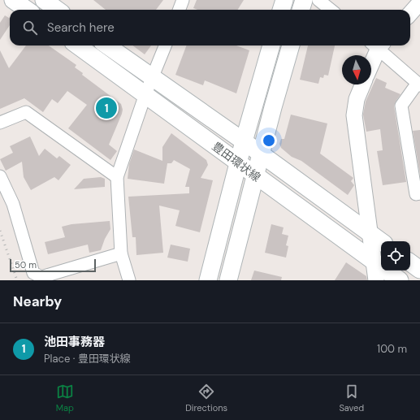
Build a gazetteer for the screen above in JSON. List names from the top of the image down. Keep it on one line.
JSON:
{"streets":{"main road":["豊田環状線"]},"scale_bar":"50 m","north":"bottom","page":{"search":"Search here","pins":"1","scale":"50 m","heading":"Nearby","list":[{"mark":"1","name":"池田事務器","note":"Place · 豊田環状線","value":"100 m"}],"nav":["Map","Directions","Saved"]}}
